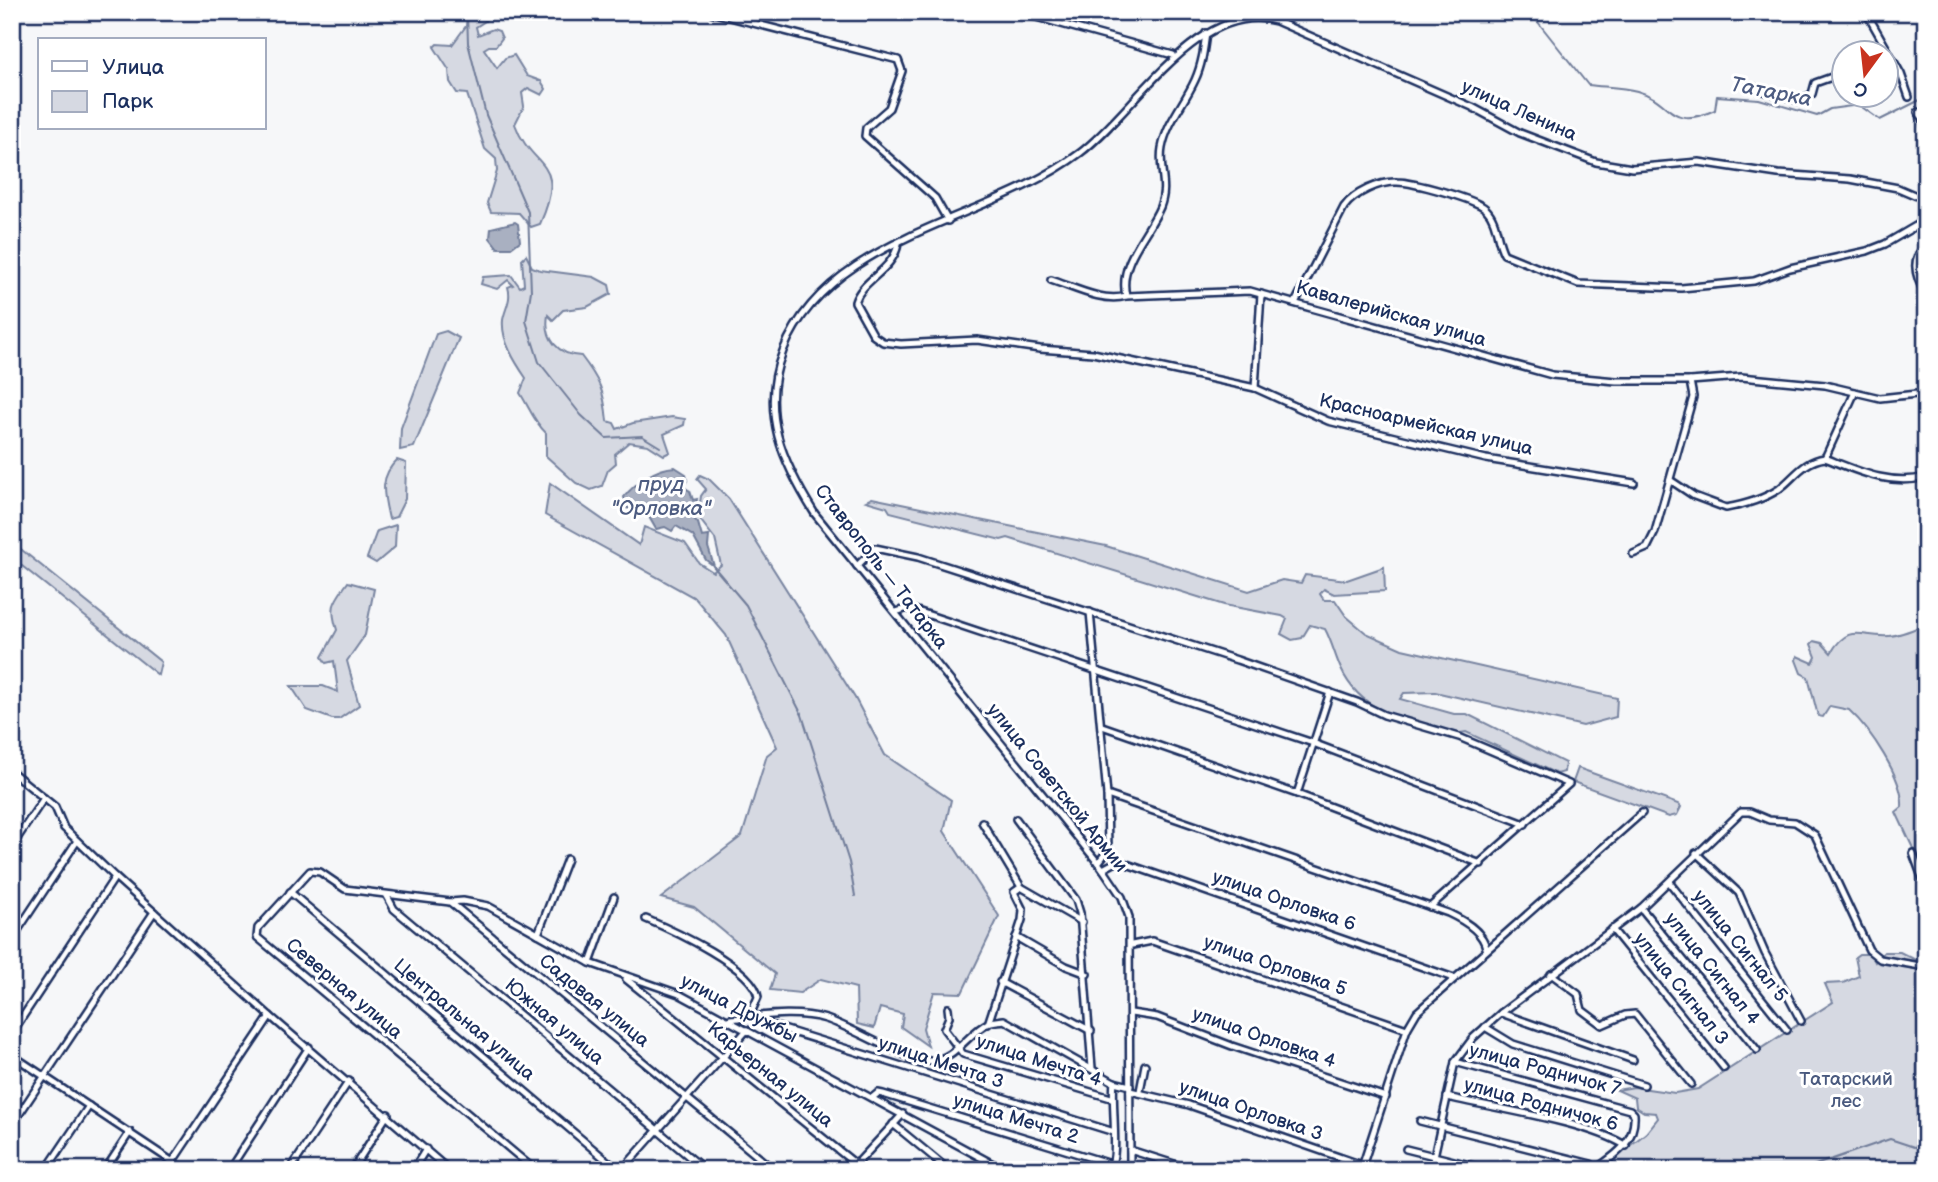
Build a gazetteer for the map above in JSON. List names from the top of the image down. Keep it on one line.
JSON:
{"streets":{"street":["улица Ленина","Кавалерийская улица","Красноармейская улица","Ставрополь — Татарка","улица Советской Армии","улица Орловка 6","улица Сигнал 5","улица Орловка 5","улица Сигнал 4","Северная улица","улица Сигнал 3","Садовая улица","улица Дружбы","Центральная улица","Южная улица","улица Орловка 4","улица Мечта 4","улица Мечта 3","улица Родничок 7","Карьерная улица","улица Родничок 6","улица Орловка 3","улица Мечта 2"]},"crossings":[["улица Ленина","Ставрополь — Татарка"],["Красноармейская улица","Ставрополь — Татарка"],["Ставрополь — Татарка","улица Советской Армии"],["улица Советской Армии","улица Орловка 5"],["улица Советской Армии","улица Орловка 4"],["улица Советской Армии","улица Орловка 3"],["Северная улица","Центральная улица"],["Северная улица","Южная улица"],["Садовая улица","улица Дружбы"],["улица Дружбы","улица Мечта 4"],["улица Дружбы","Карьерная улица"],["улица Дружбы","улица Мечта 2"],["улица Мечта 4","улица Мечта 3"],["улица Мечта 4","улица Мечта 2"],["улица Мечта 3","улица Мечта 2"],["улица Родничок 7","улица Родничок 6"],["улица Орловка 3","улица Мечта 2"]],"water":["Татарка","пруд \"Орловка\""],"parks":["Татарский лес"],"legend":["Улица","Парк"],"north":"bottom"}
